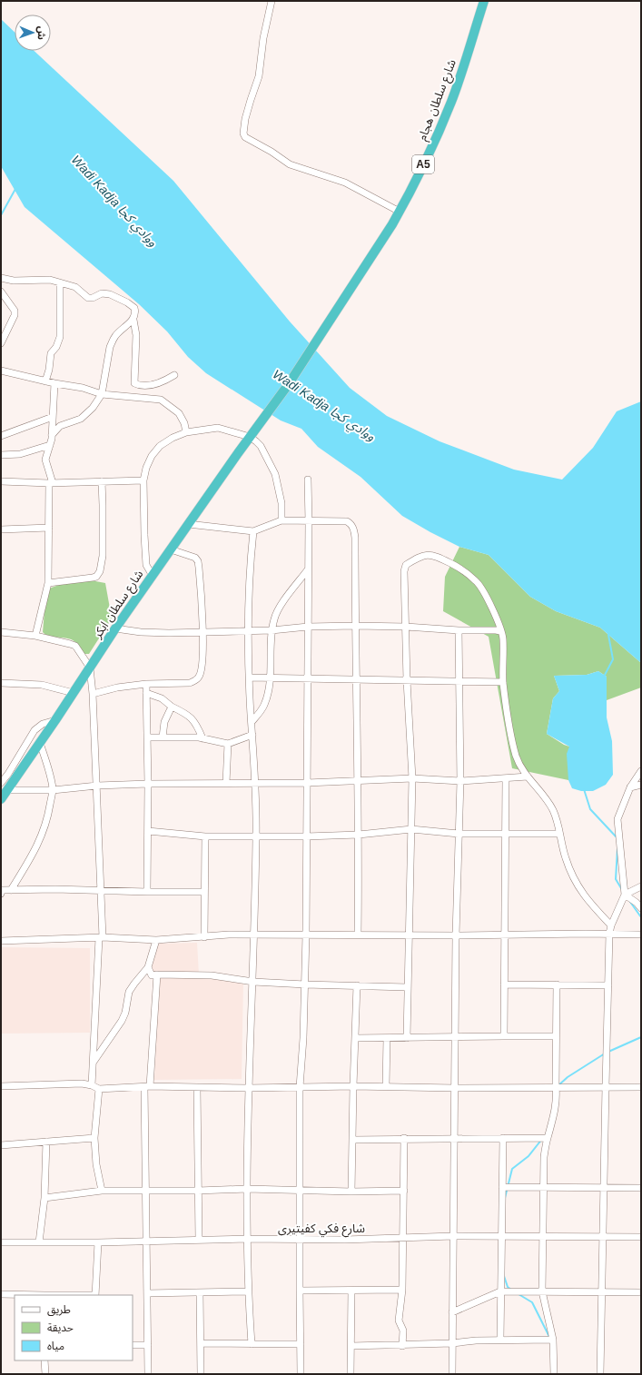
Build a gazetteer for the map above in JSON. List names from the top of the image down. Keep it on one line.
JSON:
{"streets":{"highway":["شارع سلطان هجام","A5","شارع سلطان ابكر"],"street":["شارع فكي كفيتيرى"]},"crossings":[["شارع سلطان هجام","شارع سلطان ابكر"]],"water":["Wadi Kadja ووادي كجا"],"legend":["طريق","حديقة","مياه"],"north":"right"}
